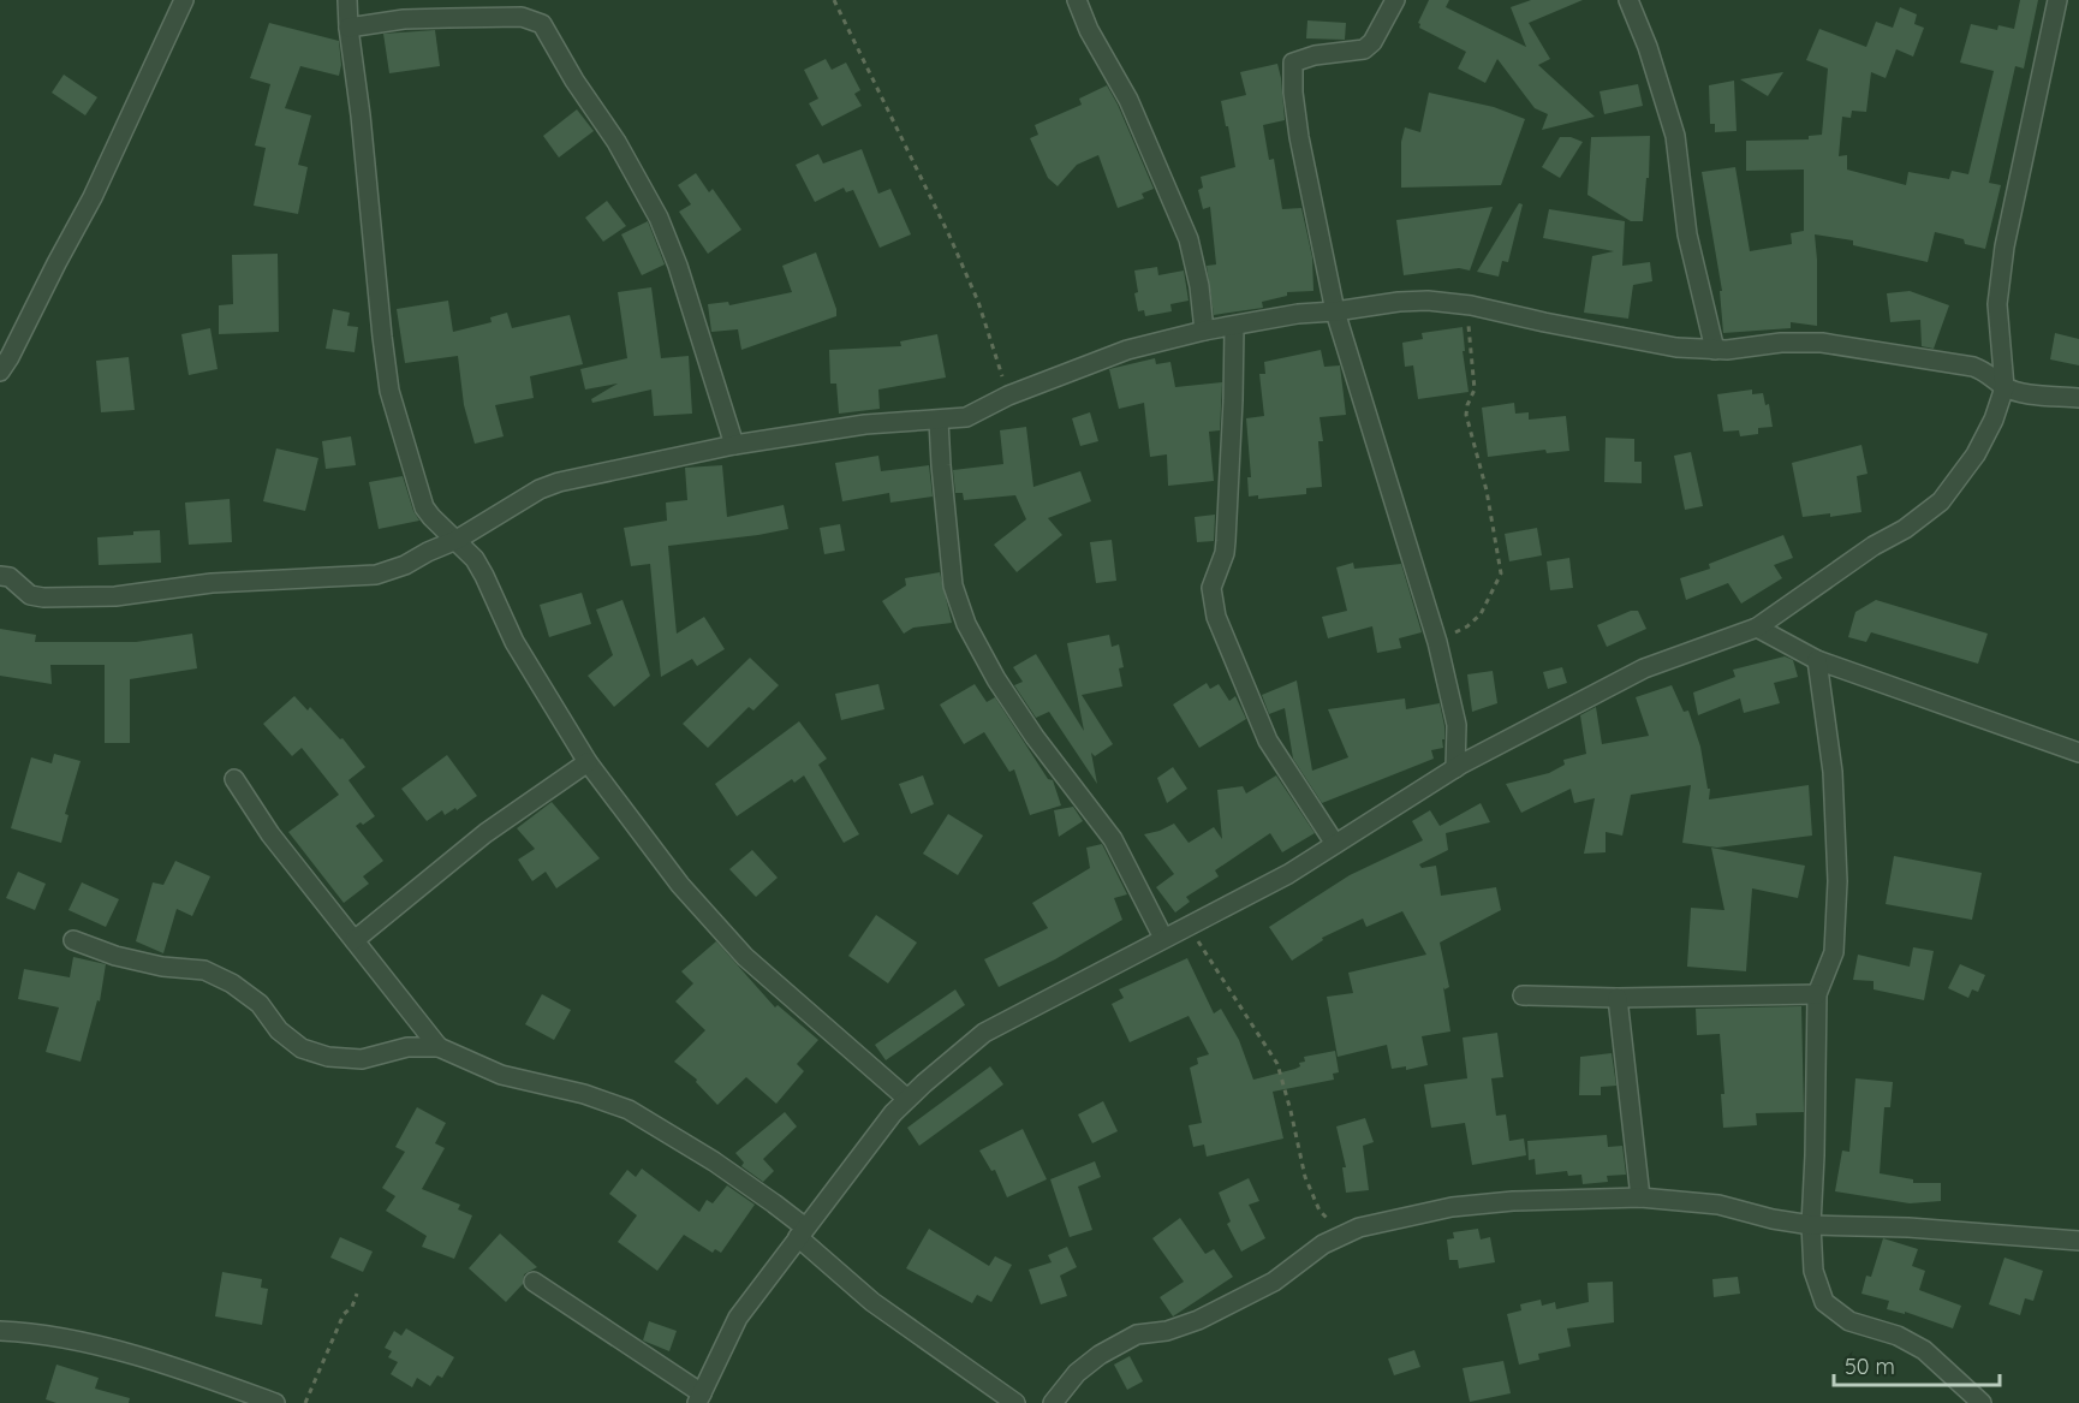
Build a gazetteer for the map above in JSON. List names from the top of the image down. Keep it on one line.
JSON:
{"scale_bar":"50 m"}
